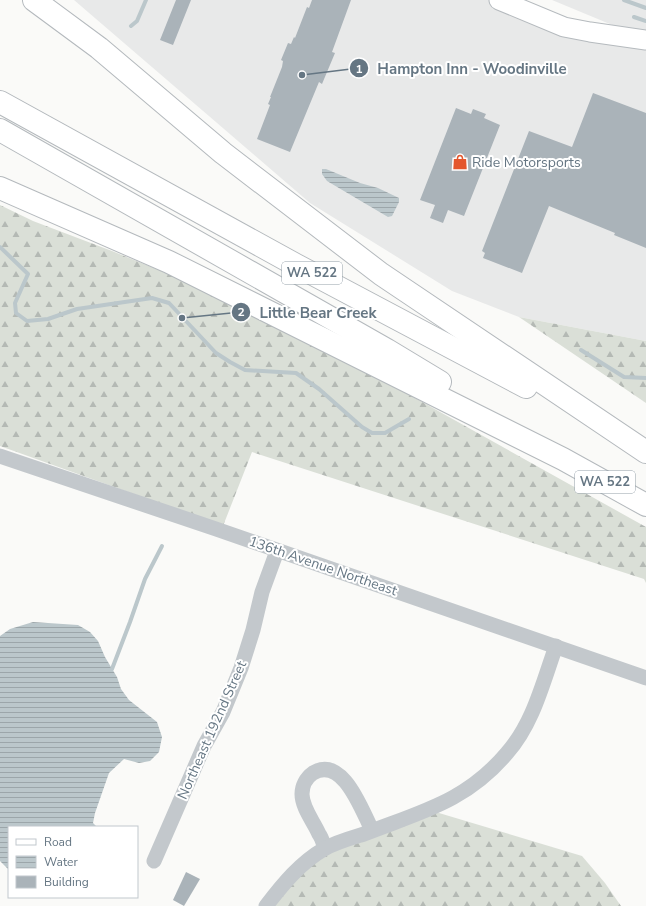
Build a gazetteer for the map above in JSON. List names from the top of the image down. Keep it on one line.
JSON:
{"streets":{"highway":["WA 522"],"street":["136th Avenue Northeast","Northeast 192nd Street"]},"crossings":[["136th Avenue Northeast","Northeast 192nd Street"]],"places":{"other":["Hampton Inn - Woodinville","Little Bear Creek"],"shop":["Ride Motorsports"]},"legend":["Road","Water","Building"]}
